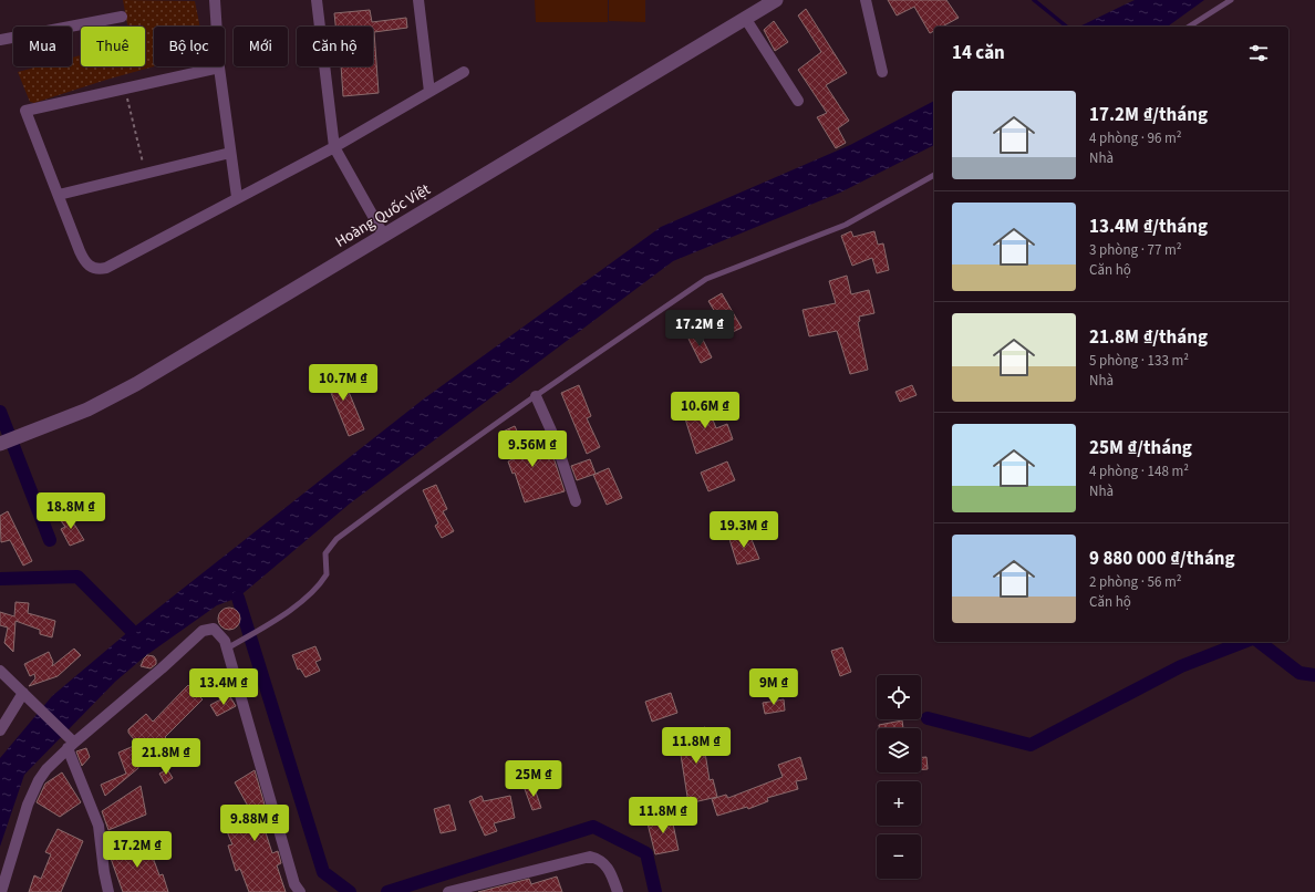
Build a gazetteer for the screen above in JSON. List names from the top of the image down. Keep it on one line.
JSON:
{"streets":{"street":["Hoàng Quốc Việt"]},"page":{"chip":["Mua","Thuê","Bộ lọc","Mới","Căn hộ"],"heading":"14 căn","list":[{"name":"17.2M ₫/tháng","note":"4 phòng · 96 m² · Nhà"},{"name":"13.4M ₫/tháng","note":"3 phòng · 77 m² · Căn hộ"},{"name":"21.8M ₫/tháng","note":"5 phòng · 133 m² · Nhà"},{"name":"25M ₫/tháng","note":"4 phòng · 148 m² · Nhà"},{"name":"9 880 000 ₫/tháng","note":"2 phòng · 56 m² · Căn hộ"}],"price":["17.2M ₫","10.7M ₫","10.6M ₫","9.56M ₫","18.8M ₫","19.3M ₫","13.4M ₫","9M ₫","11.8M ₫","21.8M ₫","25M ₫","11.8M ₫","9.88M ₫","17.2M ₫"],"map_buttons":["+","−"]}}
